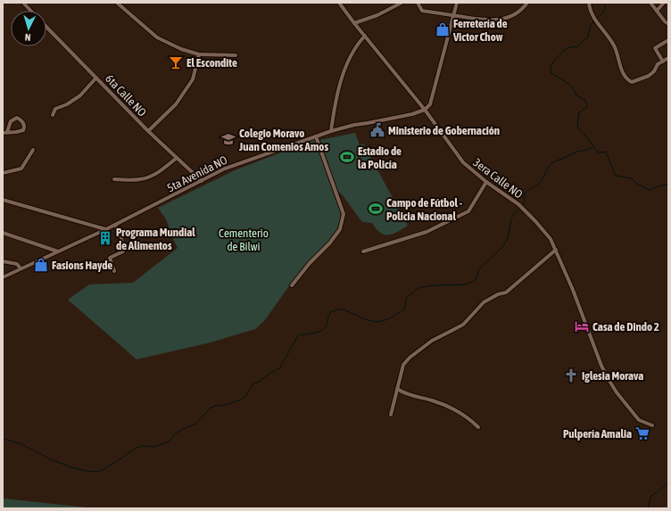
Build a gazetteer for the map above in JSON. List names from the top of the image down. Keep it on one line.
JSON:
{"streets":{"street":["6ta Calle NO","5ta Avenida NO","3era Calle NO"]},"crossings":[["6ta Calle NO","5ta Avenida NO"],["5ta Avenida NO","3era Calle NO"]],"parks":["Cementerio de Bilwi"],"places":{"shop":["Ferretería de Victor Chow","Fasions Hayde"],"bar":["El Escondite"],"public building":["Ministerio de Gobernación"],"school or university":["Colegio Moravo Juan Comenios Amos"],"sports":["Estadio de la Policía","Campo de Fútbol - Policia Nacional"],"building":["Programa Mundial de Alimentos"],"hotel":["Casa de Dindo 2"],"church":["Iglesia Morava"],"supermarket":["Pulpería Amalia"]},"north":"bottom"}
